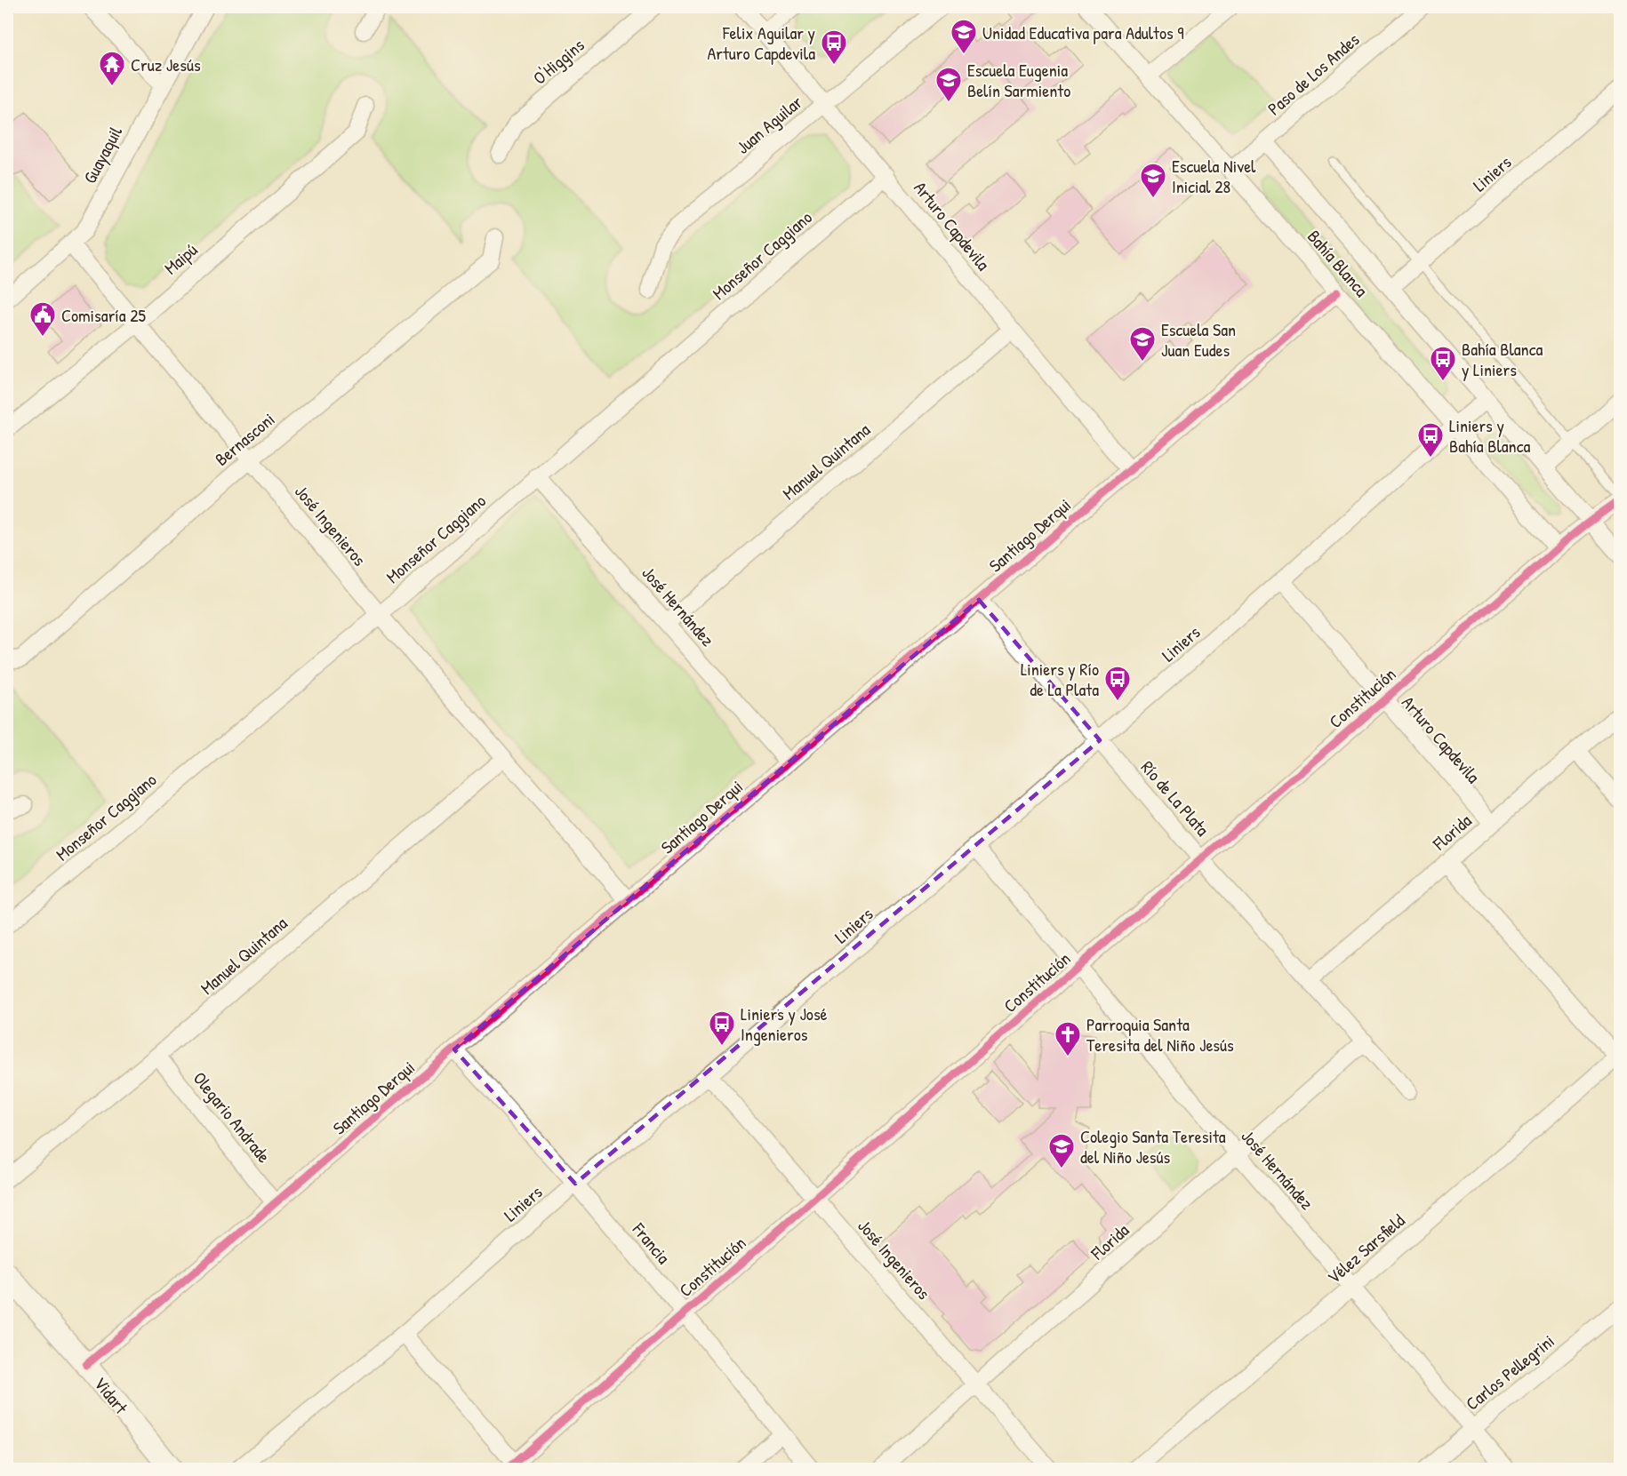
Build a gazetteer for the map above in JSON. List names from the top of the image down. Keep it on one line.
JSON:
{"streets":{"street":["O'Higgins","Paso de Los Andes","Juan Aguilar","Guayaquil","Liniers","Arturo Capdevila","Monseñor Caggiano","Maipú","Bahía Blanca","Bernasconi","Manuel Quintana","José Ingenieros","Santiago Derqui","José Hernández","Constitución","Río de La Plata","Florida","Olegario Andrade","Francia","Vélez Sarsfield","Carlos Pellegrini","Vidart"]},"crossings":[["Paso de Los Andes","Bahía Blanca"],["Juan Aguilar","Arturo Capdevila"],["Guayaquil","José Ingenieros"],["Liniers","Arturo Capdevila"],["Liniers","Bahía Blanca"],["Liniers","José Ingenieros"],["Liniers","José Hernández"],["Liniers","Río de La Plata"],["Liniers","Francia"],["Arturo Capdevila","Monseñor Caggiano"],["Arturo Capdevila","Manuel Quintana"],["Arturo Capdevila","Santiago Derqui"],["Arturo Capdevila","Constitución"],["Arturo Capdevila","Florida"],["Monseñor Caggiano","José Ingenieros"],["Monseñor Caggiano","José Hernández"],["Maipú","José Ingenieros"],["Bahía Blanca","Santiago Derqui"],["Bahía Blanca","Constitución"],["Bernasconi","José Ingenieros"],["Manuel Quintana","José Ingenieros"],["Manuel Quintana","José Hernández"],["Manuel Quintana","Olegario Andrade"],["José Ingenieros","Santiago Derqui"],["José Ingenieros","Constitución"],["José Ingenieros","Florida"],["Santiago Derqui","José Hernández"],["Santiago Derqui","Río de La Plata"],["Santiago Derqui","Olegario Andrade"],["Santiago Derqui","Francia"],["Santiago Derqui","Vidart"],["José Hernández","Constitución"],["José Hernández","Florida"],["José Hernández","Vélez Sarsfield"],["José Hernández","Carlos Pellegrini"],["Constitución","Río de La Plata"],["Constitución","Francia"],["Río de La Plata","Florida"]],"places":{"school or university":["Unidad Educativa para Adultos 9","Escuela Eugenia Belín Sarmiento","Escuela Nivel Inicial 28","Escuela San Juan Eudes","Colegio Santa Teresita del Niño Jesús"],"bus stop":["Felix Aguilar y Arturo Capdevila","Bahía Blanca y Liniers","Liniers y Bahía Blanca","Liniers y Río de La Plata","Liniers y José Ingenieros"],"temple":["Cruz Jesús"],"public building":["Comisaría 25"],"church":["Parroquia Santa Teresita del Niño Jesús"]}}
